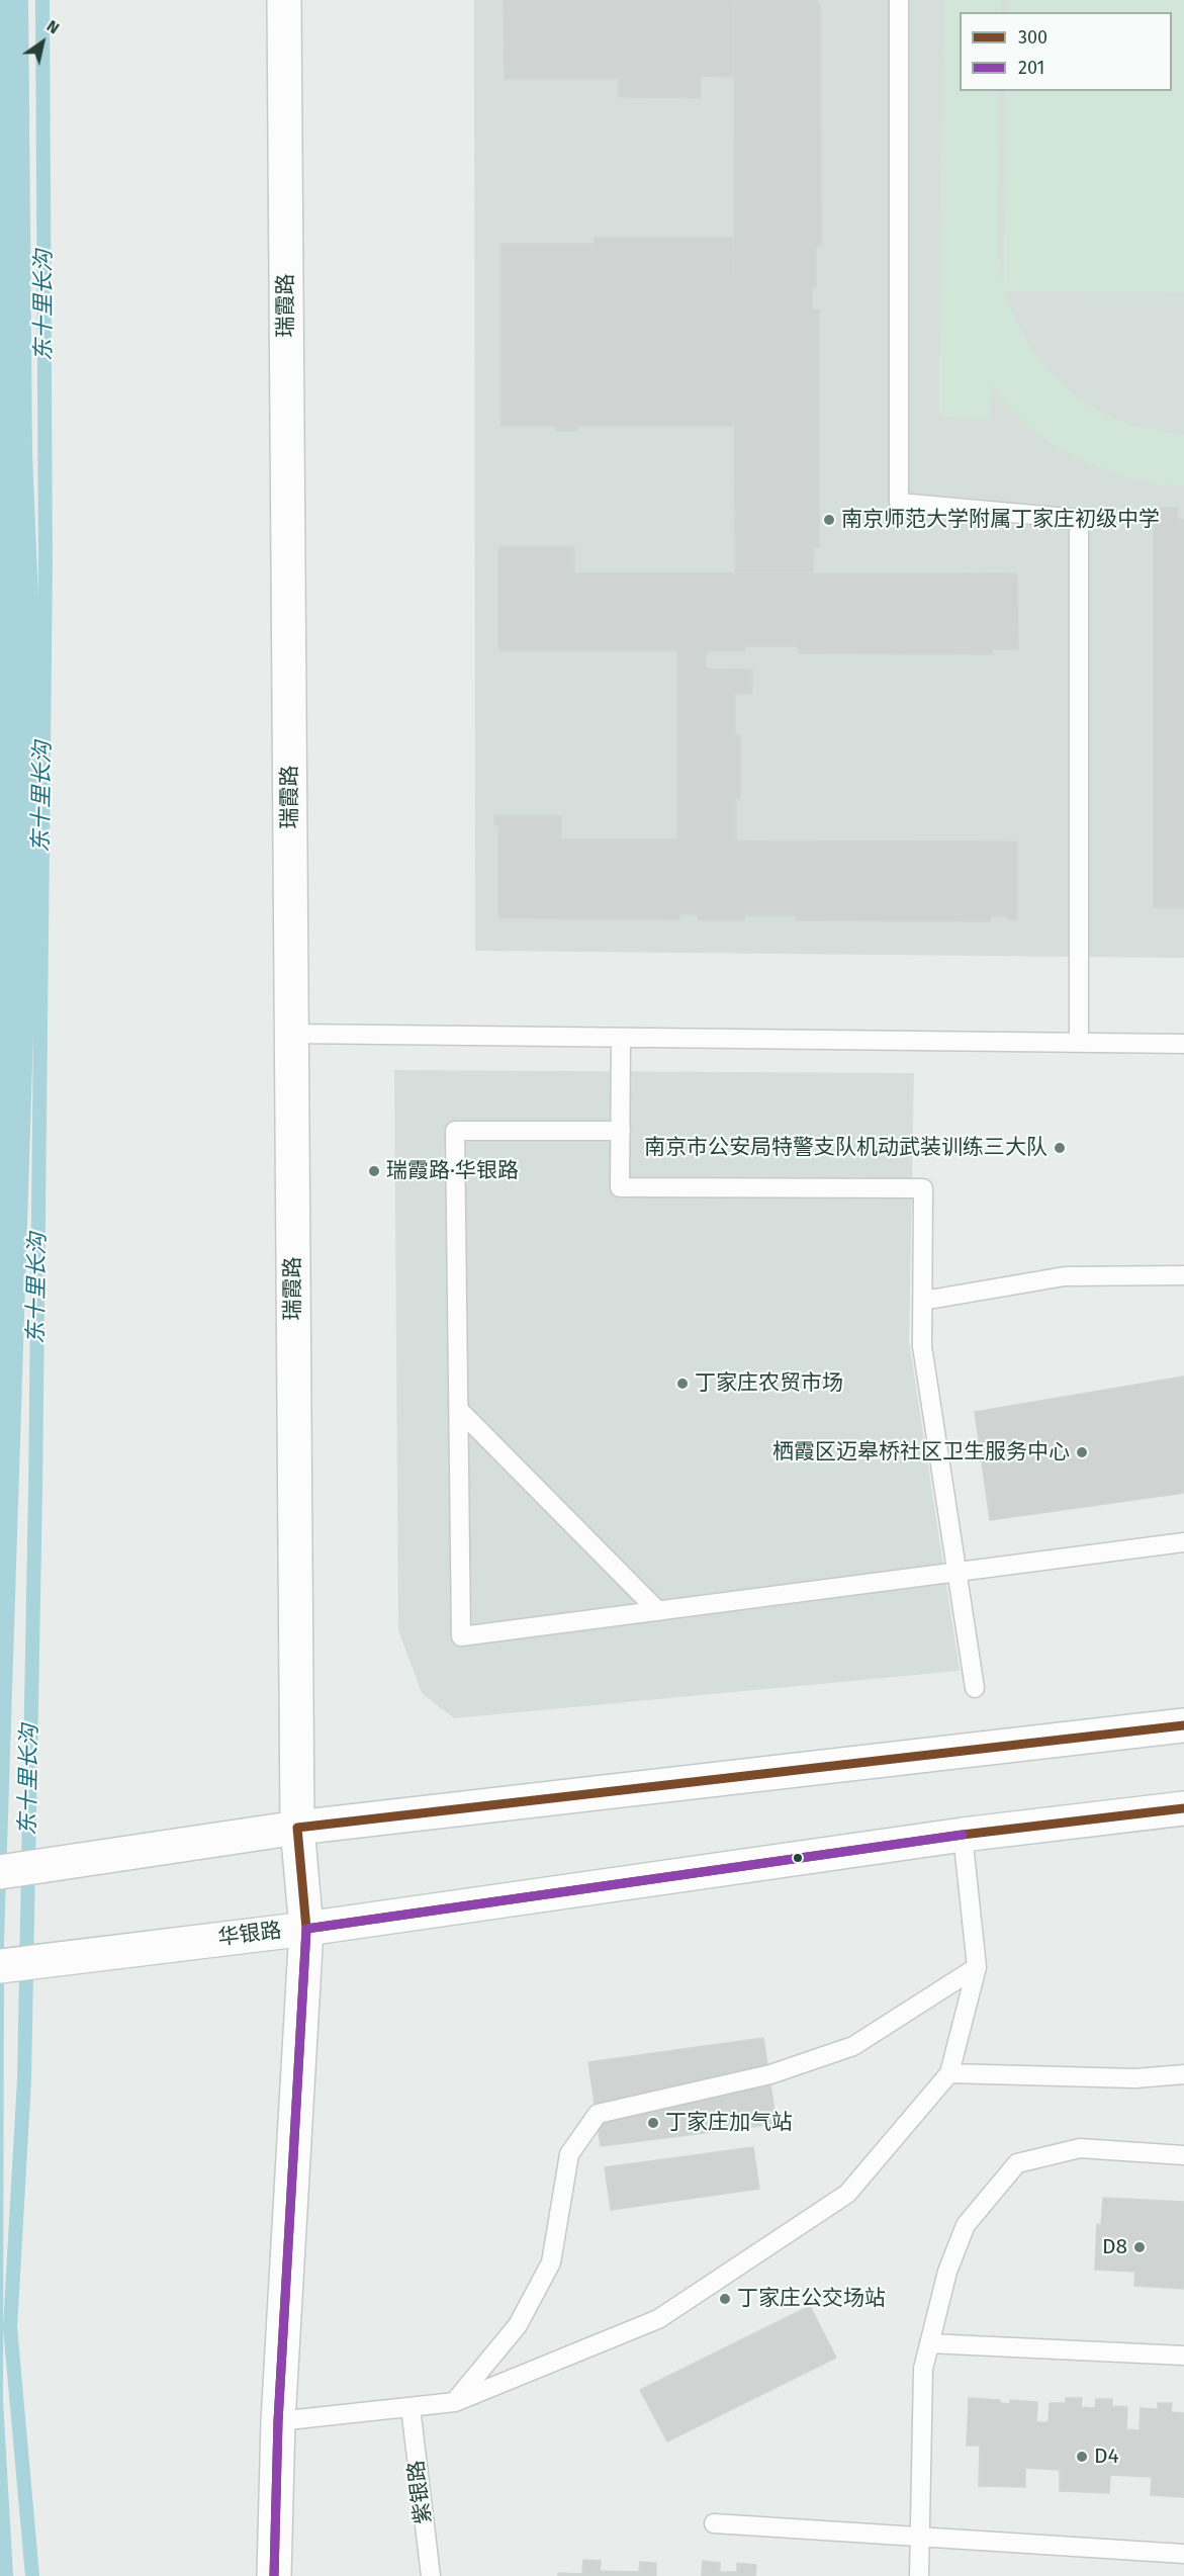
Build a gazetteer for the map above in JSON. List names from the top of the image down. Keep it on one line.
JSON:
{"streets":{"street":["瑞霞路","华银路"],"lane":["紫银路"]},"crossings":[["瑞霞路","华银路"]],"water":["东十里长沟"],"places":["南京师范大学附属丁家庄初级中学","南京市公安局特警支队机动武装训练三大队","瑞霞路·华银路","丁家庄农贸市场","栖霞区迈皋桥社区卫生服务中心","丁家庄加气站","D8","丁家庄公交场站","D4"],"lines":["transit line 300","transit line 201"],"legend":["300","201"],"north":"top right"}
